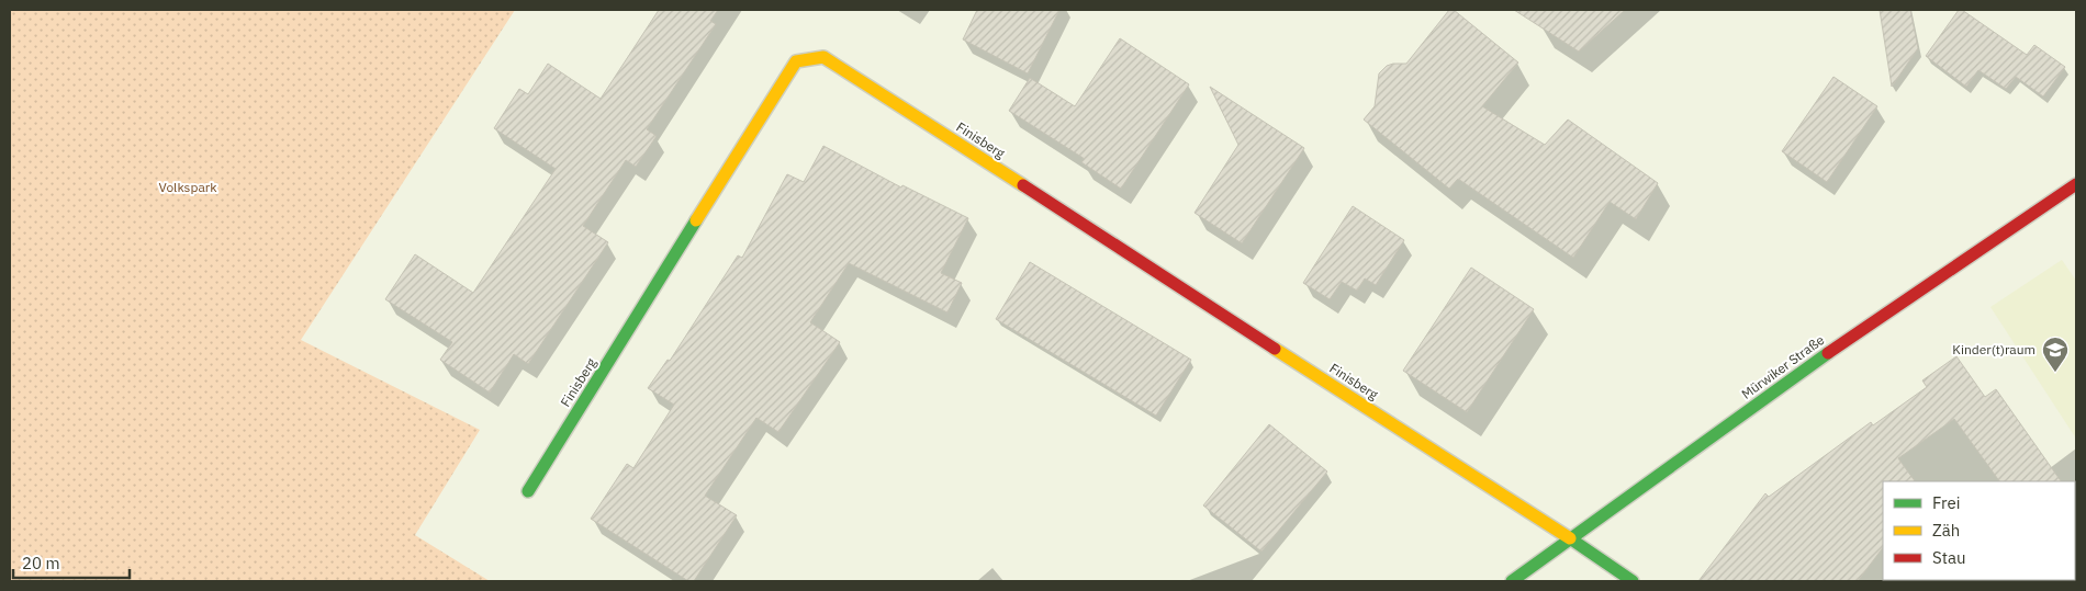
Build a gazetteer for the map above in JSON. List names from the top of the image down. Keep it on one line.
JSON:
{"streets":{"street":["Finisberg","Mürwiker Straße"]},"crossings":[["Finisberg","Mürwiker Straße"]],"parks":["Volkspark"],"places":{"school or university":["Kinder(t)raum"]},"legend":["Frei","Zäh","Stau"],"scale_bar":"20 m"}
